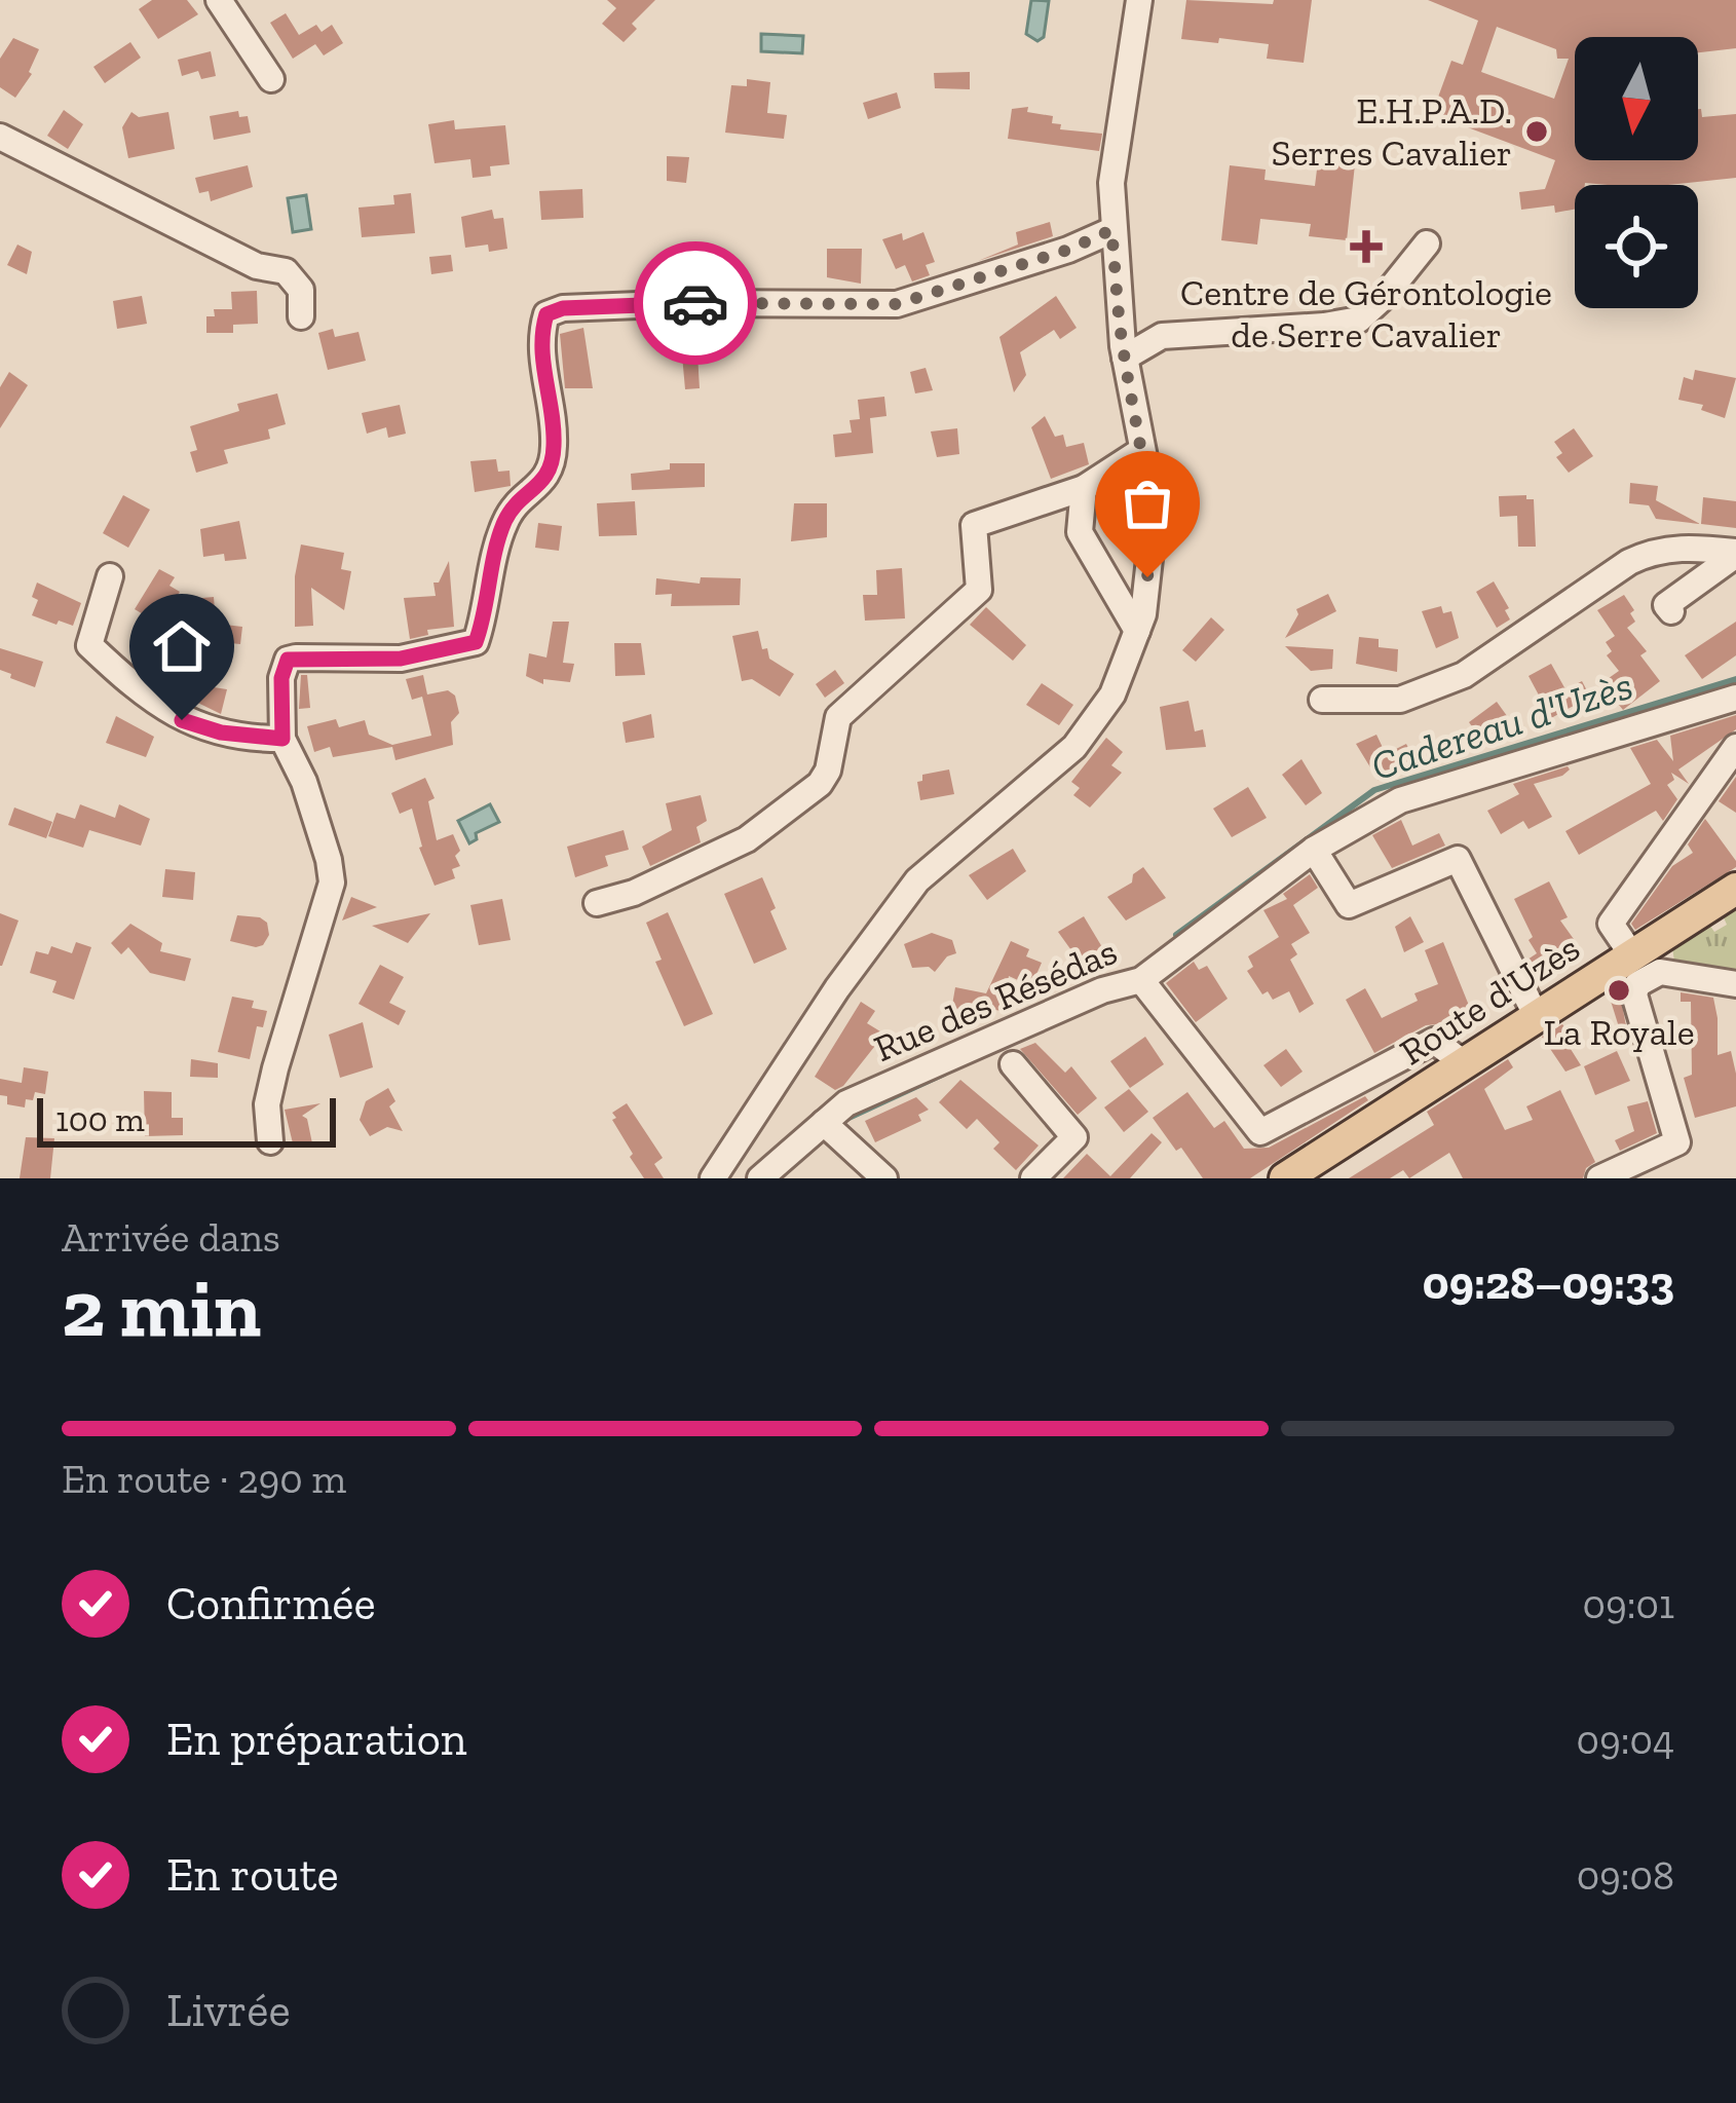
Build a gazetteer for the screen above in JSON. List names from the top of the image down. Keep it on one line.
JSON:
{"streets":{"main road":["Route d'Uzès"],"street":["Rue des Résédas"]},"water":["Cadereau d'Uzès"],"places":{"other":["E.H.P.A.D. Serres Cavalier","La Royale"],"health":["Centre de Gérontologie de Serre Cavalier"]},"scale_bar":"100 m","north":"bottom","page":{"scale":"100 m","heading":["2 min","Arrivée dans","09:28–09:33"],"bar":"En route · 290 m","list":[["Confirmée","09:01"],["En préparation","09:04"],["En route","09:08"],"Livrée"]}}
